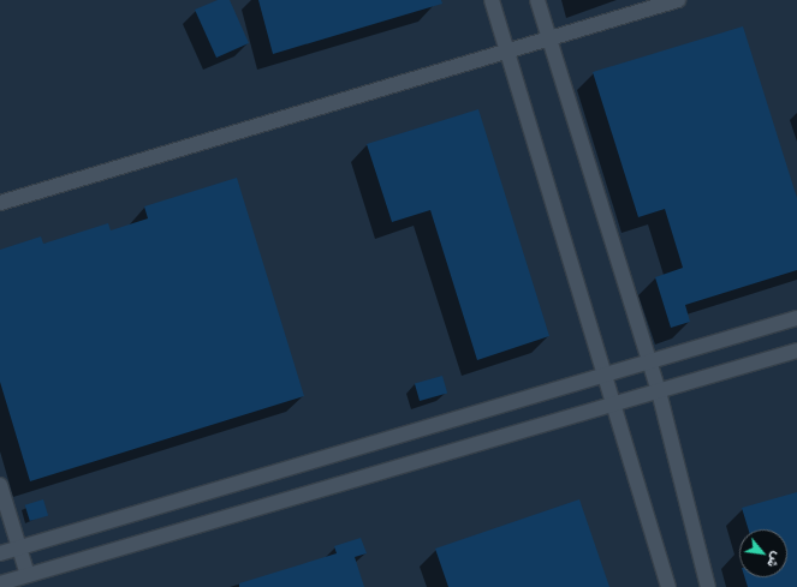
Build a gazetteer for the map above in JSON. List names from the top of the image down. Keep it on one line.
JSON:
{"north":"bottom right"}
